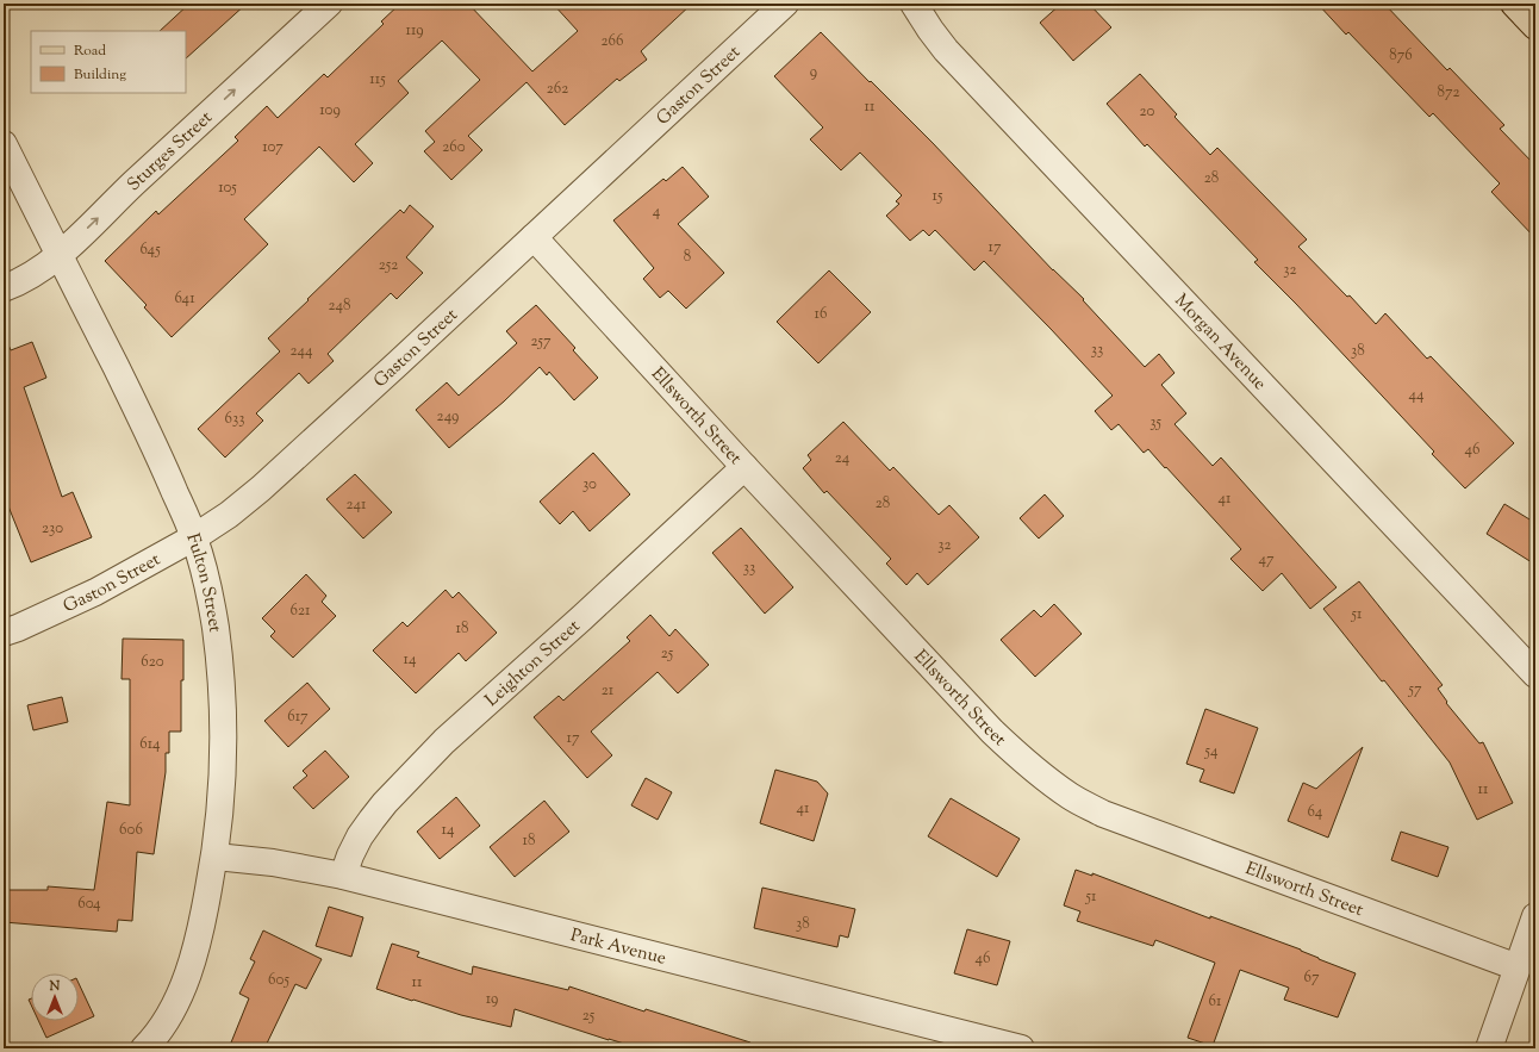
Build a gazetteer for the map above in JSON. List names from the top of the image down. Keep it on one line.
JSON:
{"streets":{"street":["Gaston Street","Sturges Street","Morgan Avenue","Ellsworth Street","Fulton Street","Leighton Street","Park Avenue"]},"crossings":[["Gaston Street","Ellsworth Street"],["Gaston Street","Fulton Street"],["Sturges Street","Fulton Street"],["Ellsworth Street","Leighton Street"],["Fulton Street","Park Avenue"],["Leighton Street","Park Avenue"]],"one_way":["Sturges Street"],"house_numbers":["119","266","876","9","115","262","872","11","109","20","107","260","28","105","15","4","17","645","8","252","32","641","248","16","257","33","244","38","44","249","633","35","46","24","30","41","28","241","230","32","47","33","621","51","18","25","14","620","57","21","617","17","614","54","11","41","64","606","14","18","51","604","38","46","67","605","11","19","61","25"],"legend":["Road","Building"],"north":"top"}
